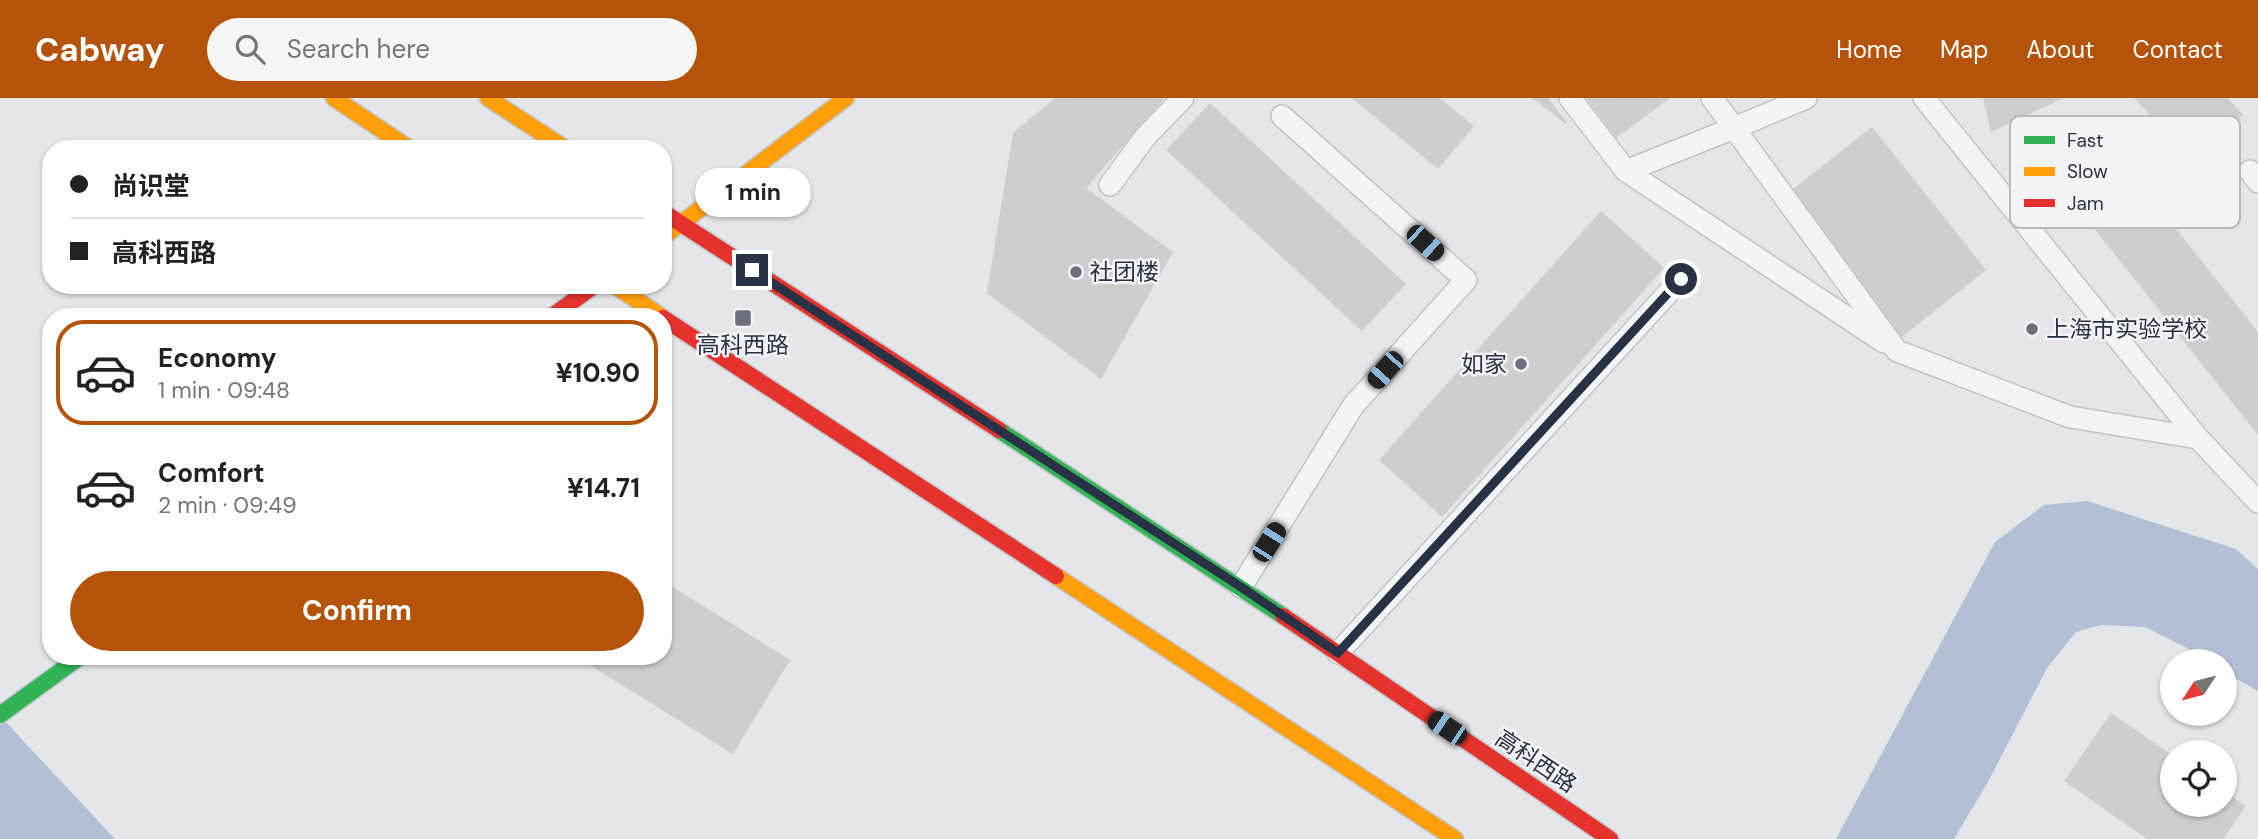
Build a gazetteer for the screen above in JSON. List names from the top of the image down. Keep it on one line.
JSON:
{"streets":{"main road":["高科西路"]},"places":{"other":["社团楼","上海市实验学校","如家"],"transit":["高科西路"]},"legend":["Fast","Slow","Jam"],"north":"bottom left","page":{"header":"Cabway","search":"Search here","nav":["Home","Map","About","Contact"],"banner":["尚识堂","高科西路"],"bubble":"1 min","list":[{"name":"Economy","note":"1 min · 09:48","value":"¥10.90"},{"name":"Comfort","note":"2 min · 09:49","value":"¥14.71"}],"buttons":"Confirm"}}
